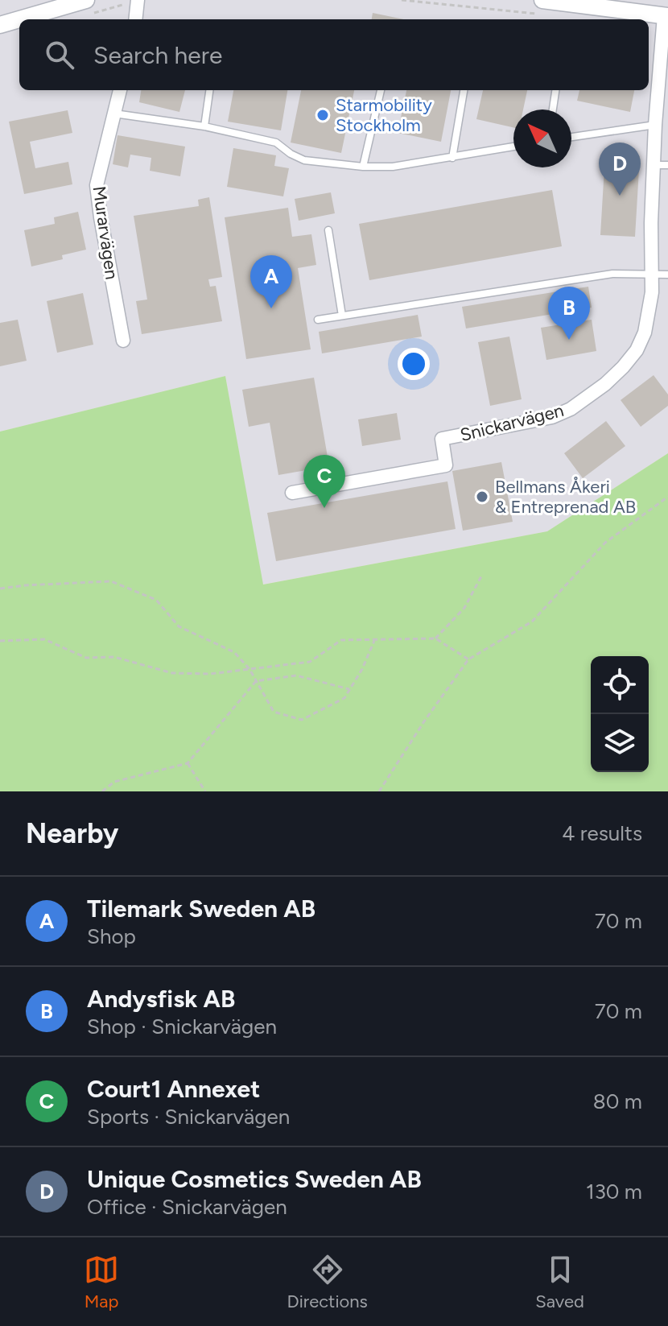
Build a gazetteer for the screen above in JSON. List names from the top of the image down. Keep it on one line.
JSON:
{"streets":{"street":["Murarvägen","Snickarvägen"]},"places":["Starmobility Stockholm","Bellmans Åkeri & Entreprenad AB"],"north":"top left","page":{"search":"Search here","pins":["D","A","B","C"],"heading":["Nearby","4 results"],"list":[{"mark":"A","name":"Tilemark Sweden AB","note":"Shop","value":"70 m"},{"mark":"B","name":"Andysfisk AB","note":"Shop · Snickarvägen","value":"70 m"},{"mark":"C","name":"Court1 Annexet","note":"Sports · Snickarvägen","value":"80 m"},{"mark":"D","name":"Unique Cosmetics Sweden AB","note":"Office · Snickarvägen","value":"130 m"}],"nav":["Map","Directions","Saved"]}}
